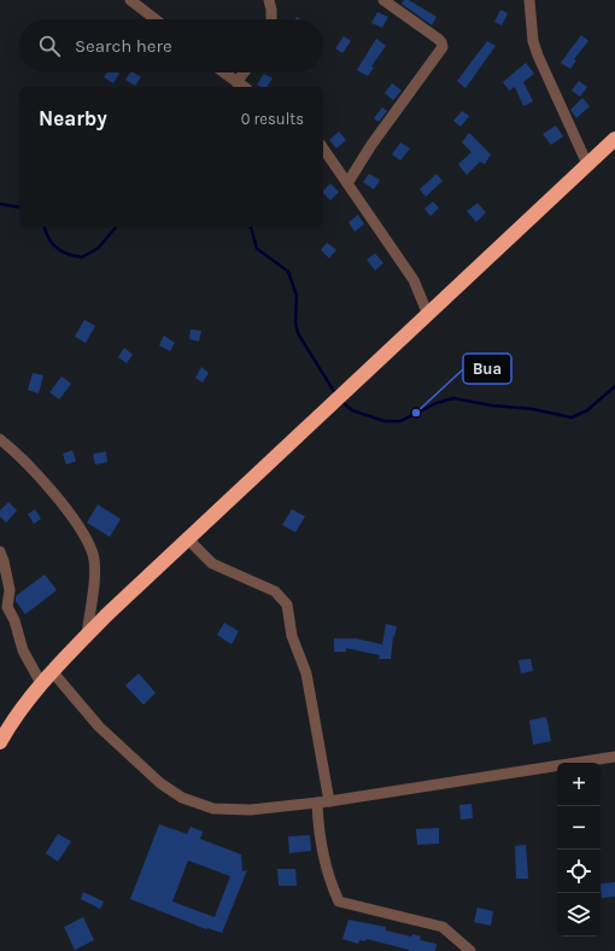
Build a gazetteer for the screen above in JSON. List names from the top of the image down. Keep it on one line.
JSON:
{"places":["Bua"],"page":{"search":"Search here","heading":["Nearby","0 results"],"map_buttons":["+","−"]}}
